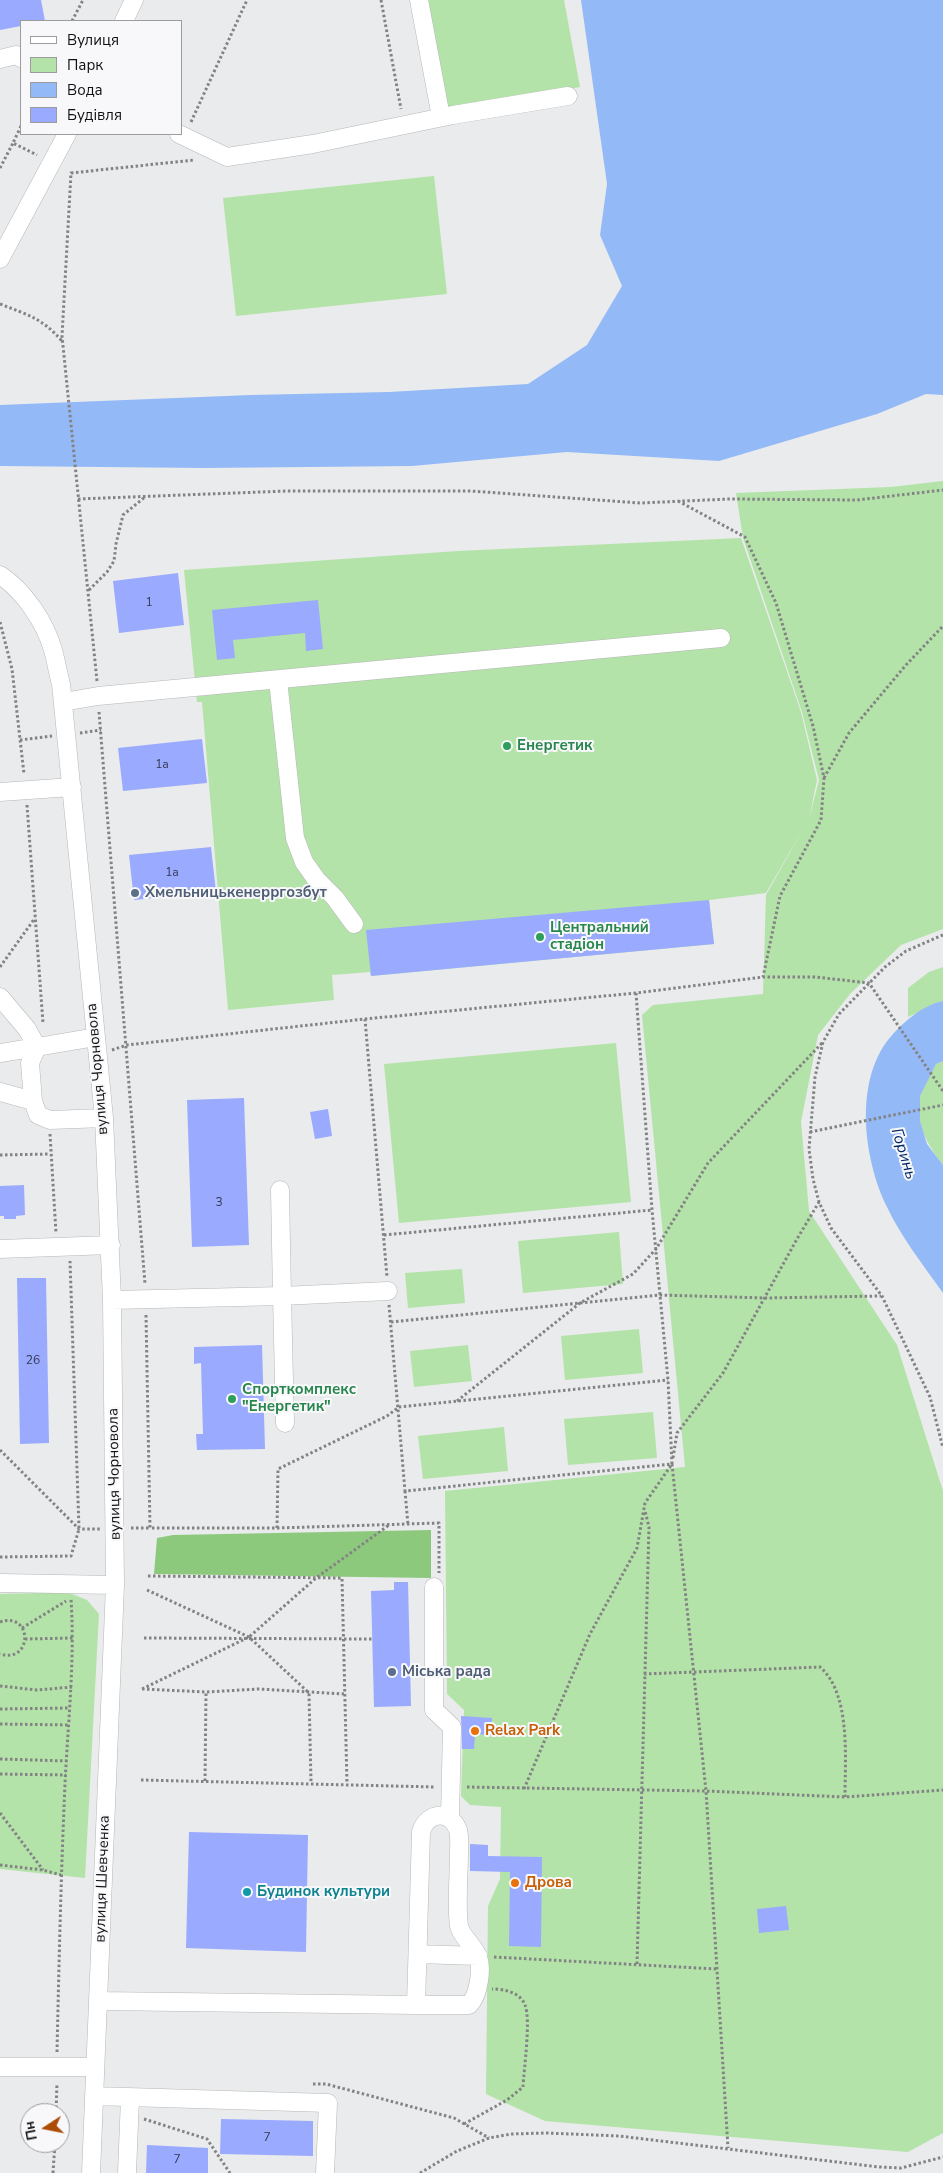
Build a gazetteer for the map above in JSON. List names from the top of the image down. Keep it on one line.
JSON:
{"streets":{"street":["вулиця Чорновола","вулиця Шевченка"]},"crossings":[["вулиця Чорновола","вулиця Шевченка"]],"water":["Горинь"],"places":["Енергетик","Хмельницькенерргозбут","Центральний стадіон","Спорткомплекс \"Енергетик\"","Міська рада","Relax Park","Дрова","Будинок культури"],"house_numbers":["1","1а","1а","3","26","7","7"],"legend":["Вулиця","Парк","Вода","Будівля"],"north":"left"}
